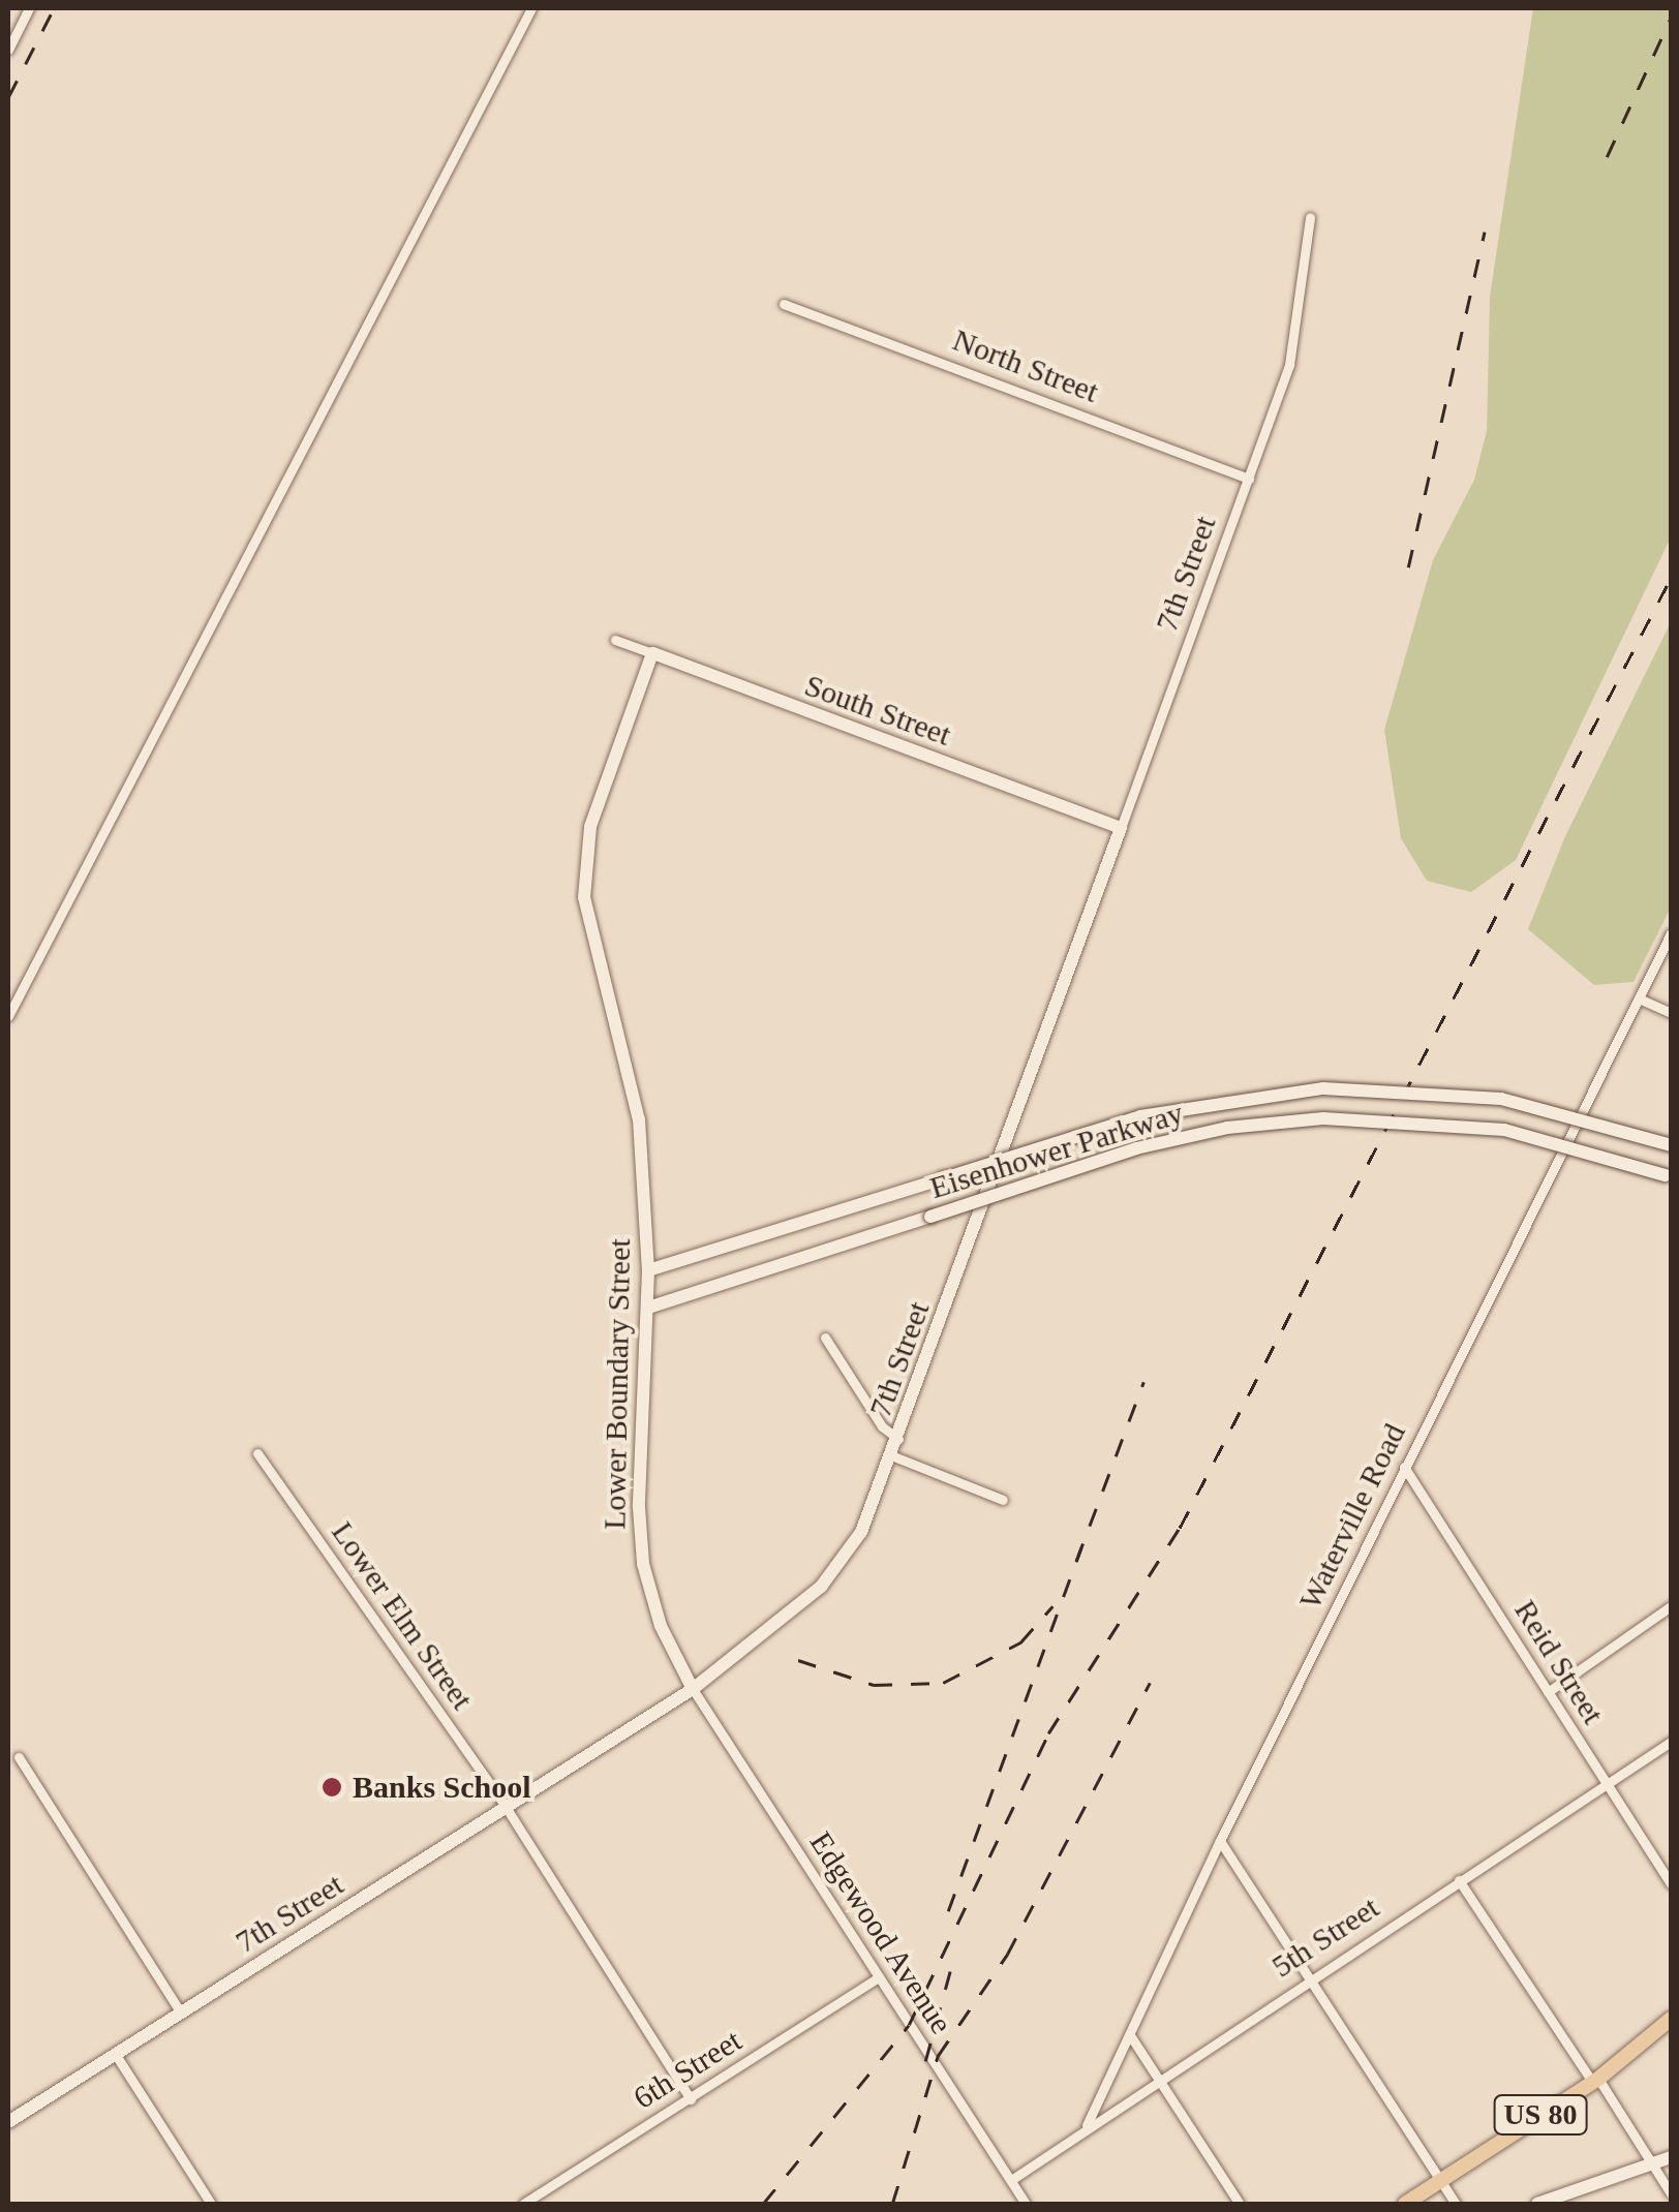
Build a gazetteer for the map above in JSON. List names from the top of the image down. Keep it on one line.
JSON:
{"streets":{"main road":["US 80"],"street":["North Street","7th Street","South Street","Eisenhower Parkway","Lower Boundary Street","Waterville Road","Lower Elm Street","Reid Street","Edgewood Avenue","5th Street","6th Street"]},"crossings":[["North Street","7th Street"],["7th Street","South Street"],["7th Street","Lower Boundary Street"],["7th Street","Lower Elm Street"],["7th Street","Edgewood Avenue"],["South Street","Lower Boundary Street"],["Eisenhower Parkway","Lower Boundary Street"],["Lower Boundary Street","Edgewood Avenue"],["Waterville Road","Reid Street"],["Waterville Road","5th Street"],["Lower Elm Street","6th Street"],["Reid Street","5th Street"],["Edgewood Avenue","5th Street"],["Edgewood Avenue","6th Street"]],"places":["Banks School"]}
